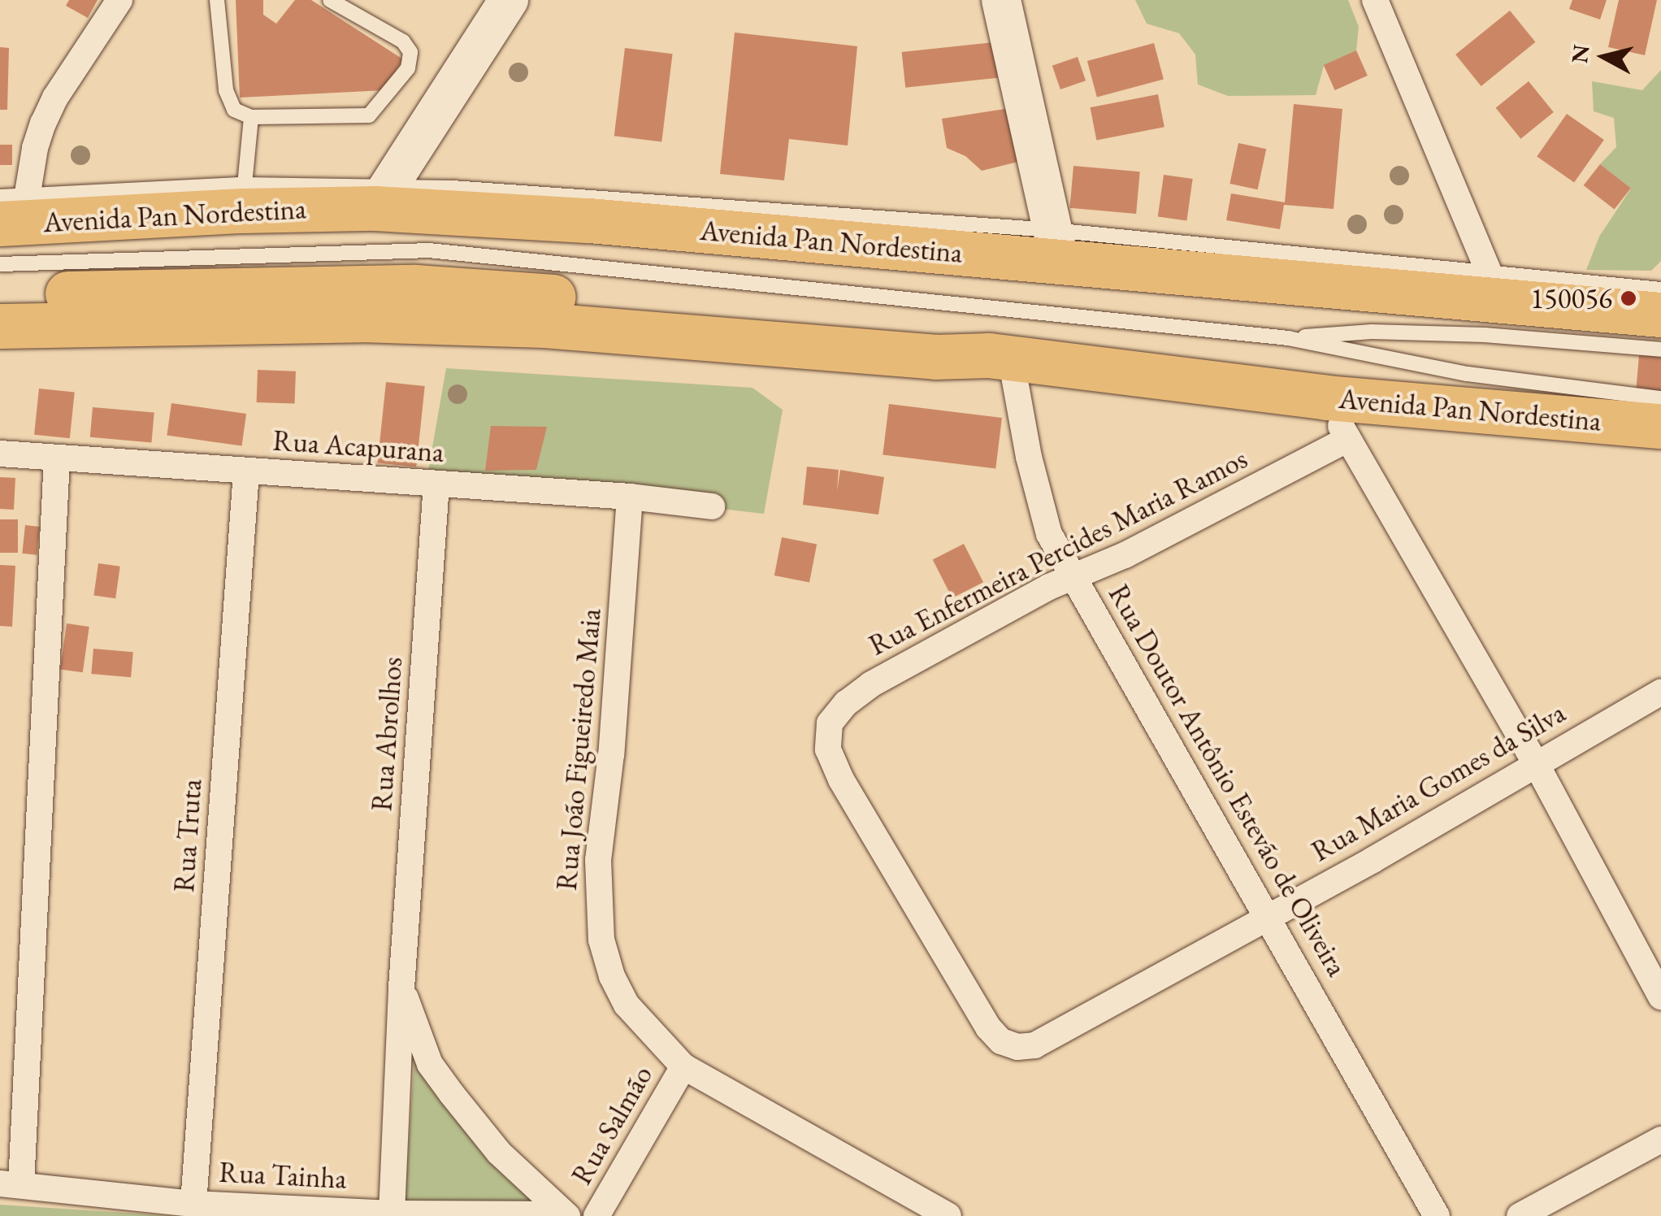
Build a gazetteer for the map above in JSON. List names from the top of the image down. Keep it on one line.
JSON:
{"streets":{"highway":["Avenida Pan Nordestina"],"street":["Rua Acapurana","Rua Enfermeira Percides Maria Ramos","Rua Abrolhos","Rua João Figueiredo Maia","Rua Doutor Antônio Estevão de Oliveira","Rua Maria Gomes da Silva","Rua Truta","Rua Salmão","Rua Tainha"]},"crossings":[["Avenida Pan Nordestina","Rua Doutor Antônio Estevão de Oliveira"],["Rua Acapurana","Rua Abrolhos"],["Rua Acapurana","Rua João Figueiredo Maia"],["Rua Acapurana","Rua Truta"],["Rua Enfermeira Percides Maria Ramos","Rua Doutor Antônio Estevão de Oliveira"],["Rua Enfermeira Percides Maria Ramos","Rua Maria Gomes da Silva"],["Rua Abrolhos","Rua Tainha"],["Rua João Figueiredo Maia","Rua Salmão"],["Rua Doutor Antônio Estevão de Oliveira","Rua Maria Gomes da Silva"],["Rua Truta","Rua Tainha"]],"places":["150056"],"north":"left"}
